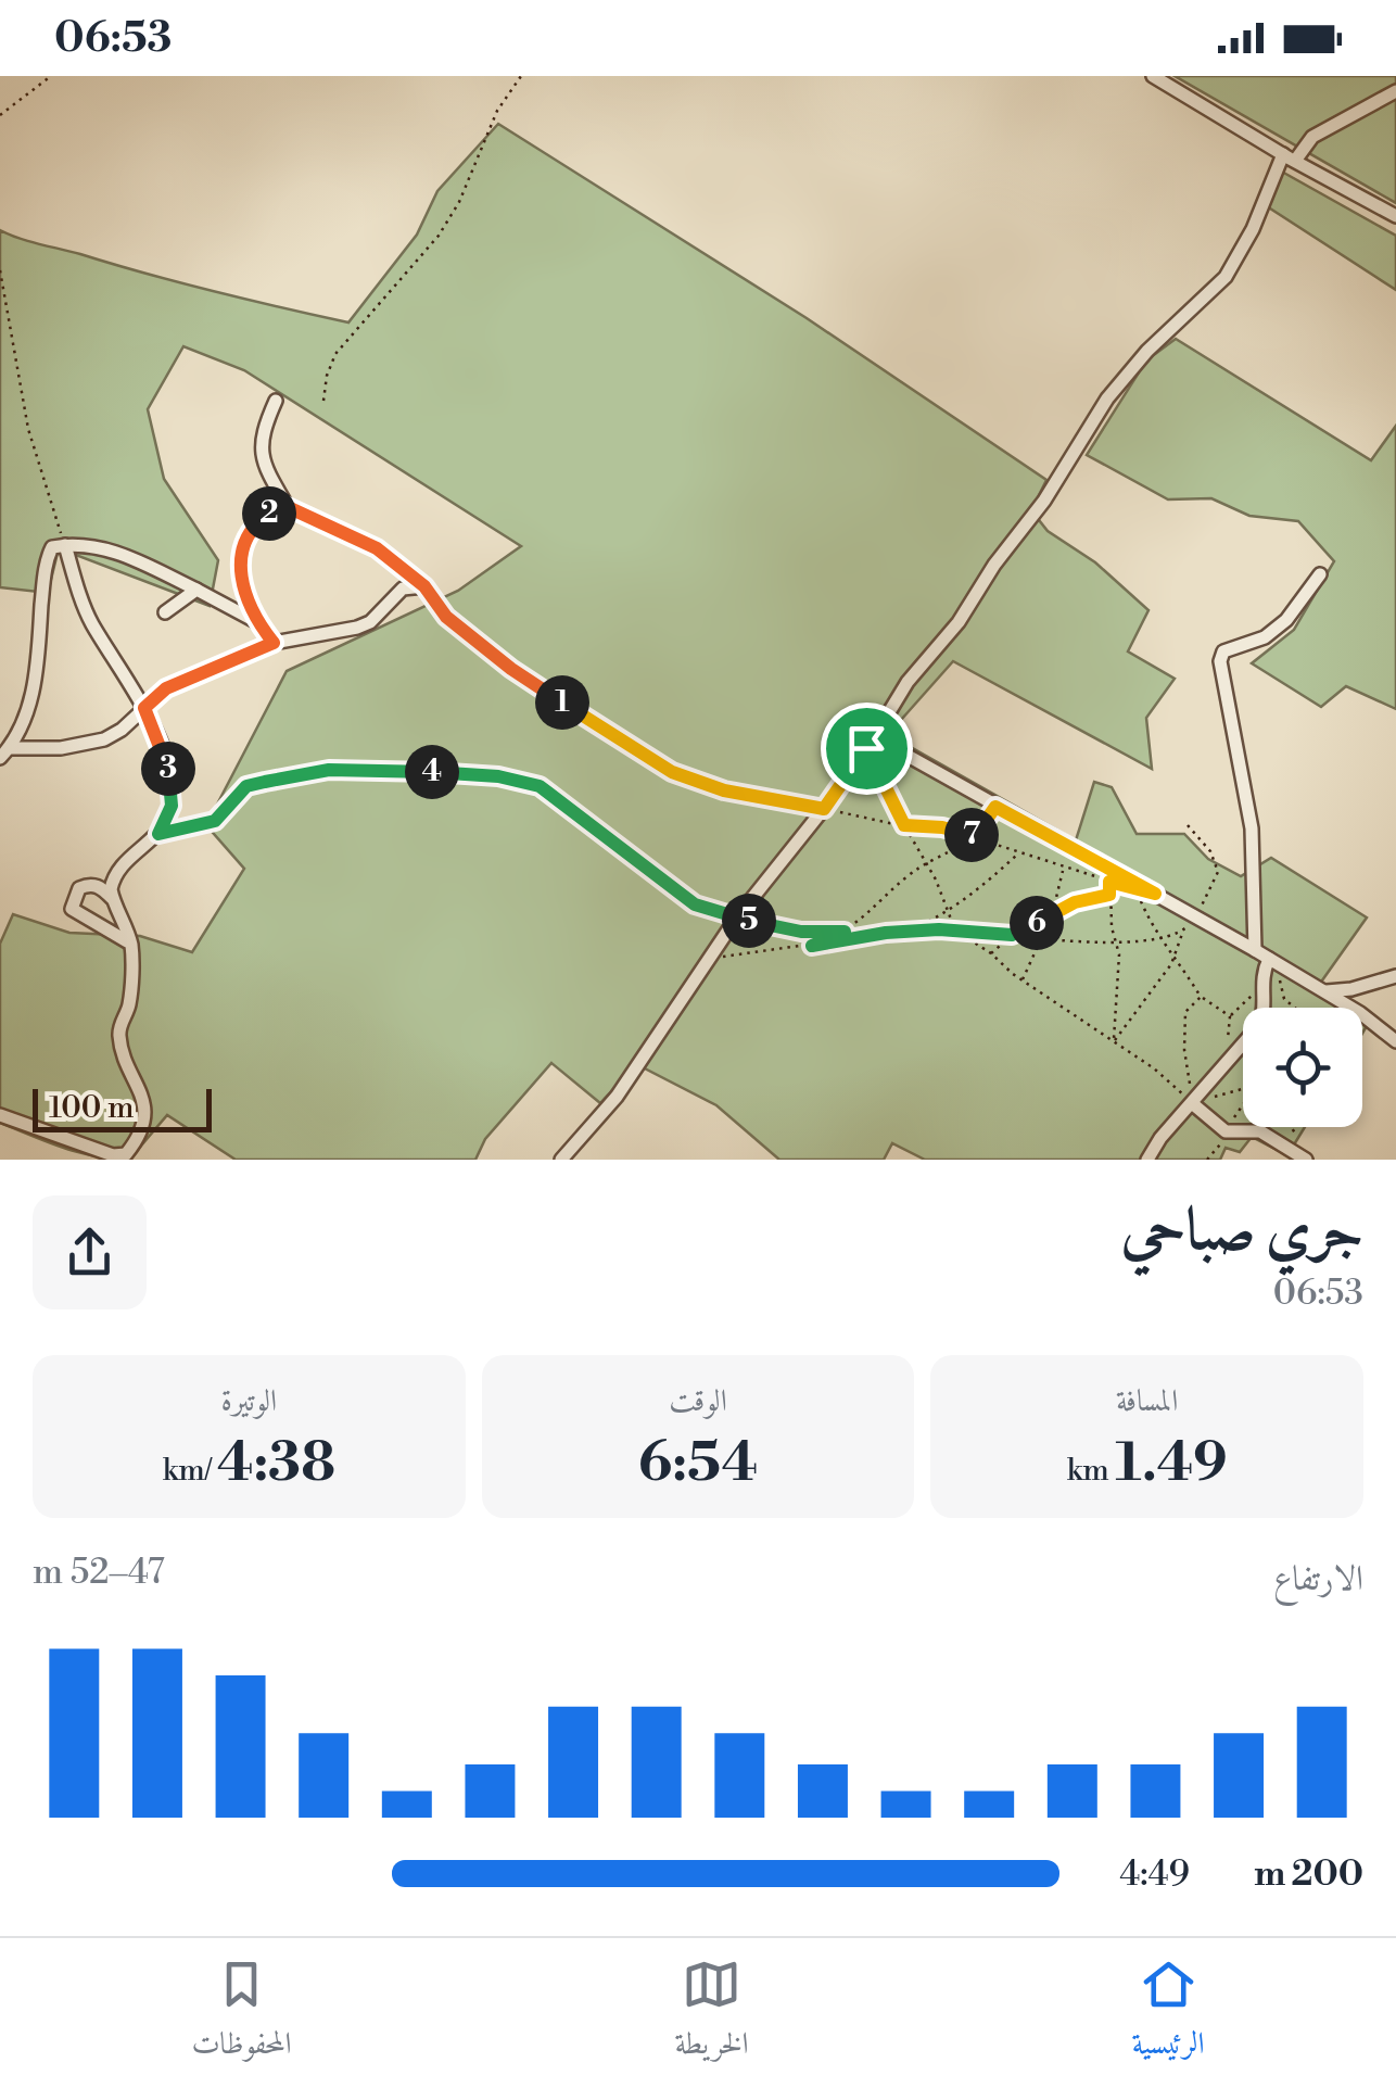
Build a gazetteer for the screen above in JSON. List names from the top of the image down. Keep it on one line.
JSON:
{"scale_bar":"100 m","page":{"status":"06:53","pins":["2","1","3","4","7","5","6"],"scale":"100 m","heading":["جري صباحي","06:53"],"stats":[["المسافة","1.49 km"],["الوقت","6:54"],["الوتيرة","4:38 /km"]],"chart":["الارتفاع","47–52 m"],"list":[{"name":"200 m","note":"4:49"}],"tabs":["الرئيسية","الخريطة","المحفوظات"]}}
